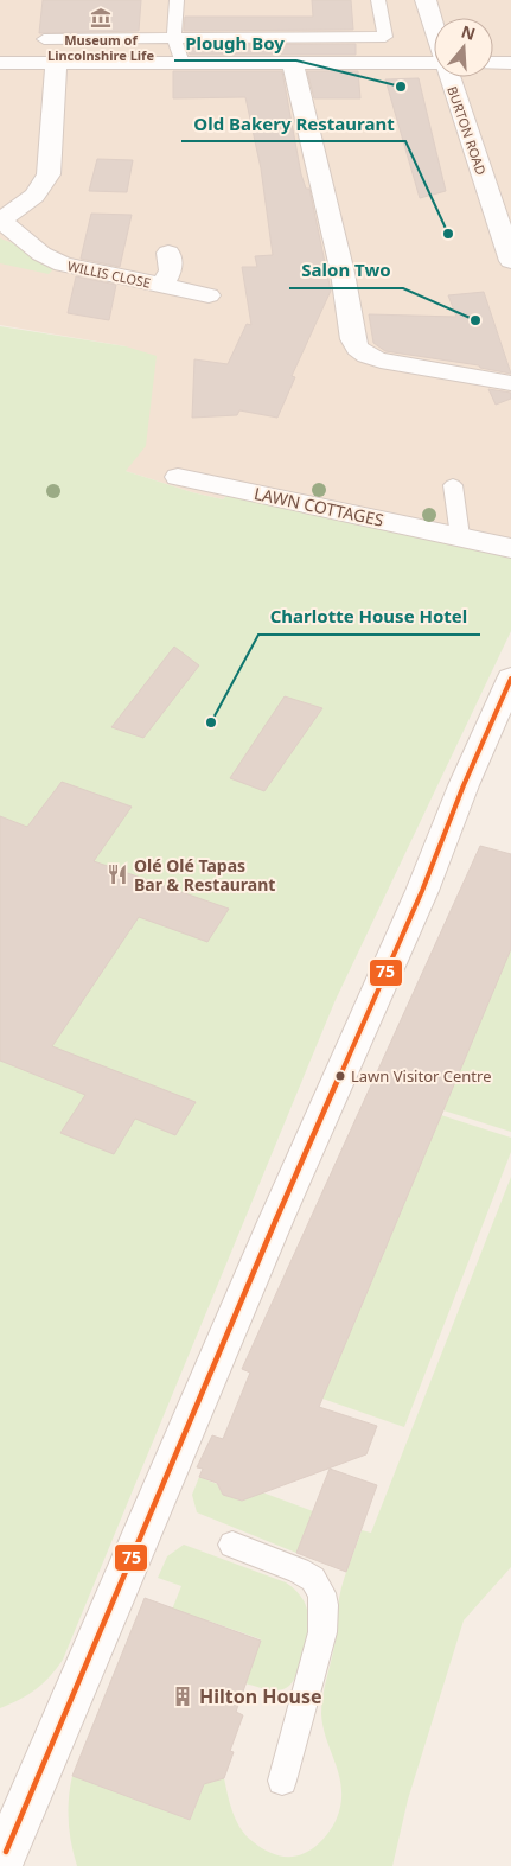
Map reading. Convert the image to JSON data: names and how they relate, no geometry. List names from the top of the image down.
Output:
{
  "streets": {
    "street": ["BURTON ROAD", "WILLIS CLOSE", "LAWN COTTAGES"]
  },
  "places": {
    "museum": ["Museum of Lincolnshire Life"],
    "other": [
      "Plough Boy",
      "Old Bakery Restaurant",
      "Salon Two",
      "Charlotte House Hotel",
      "Lawn Visitor Centre"
    ],
    "restaurant": ["Olé Olé Tapas Bar & Restaurant"],
    "building": ["Hilton House"]
  },
  "lines": ["transit line 75"],
  "north": "top"
}
